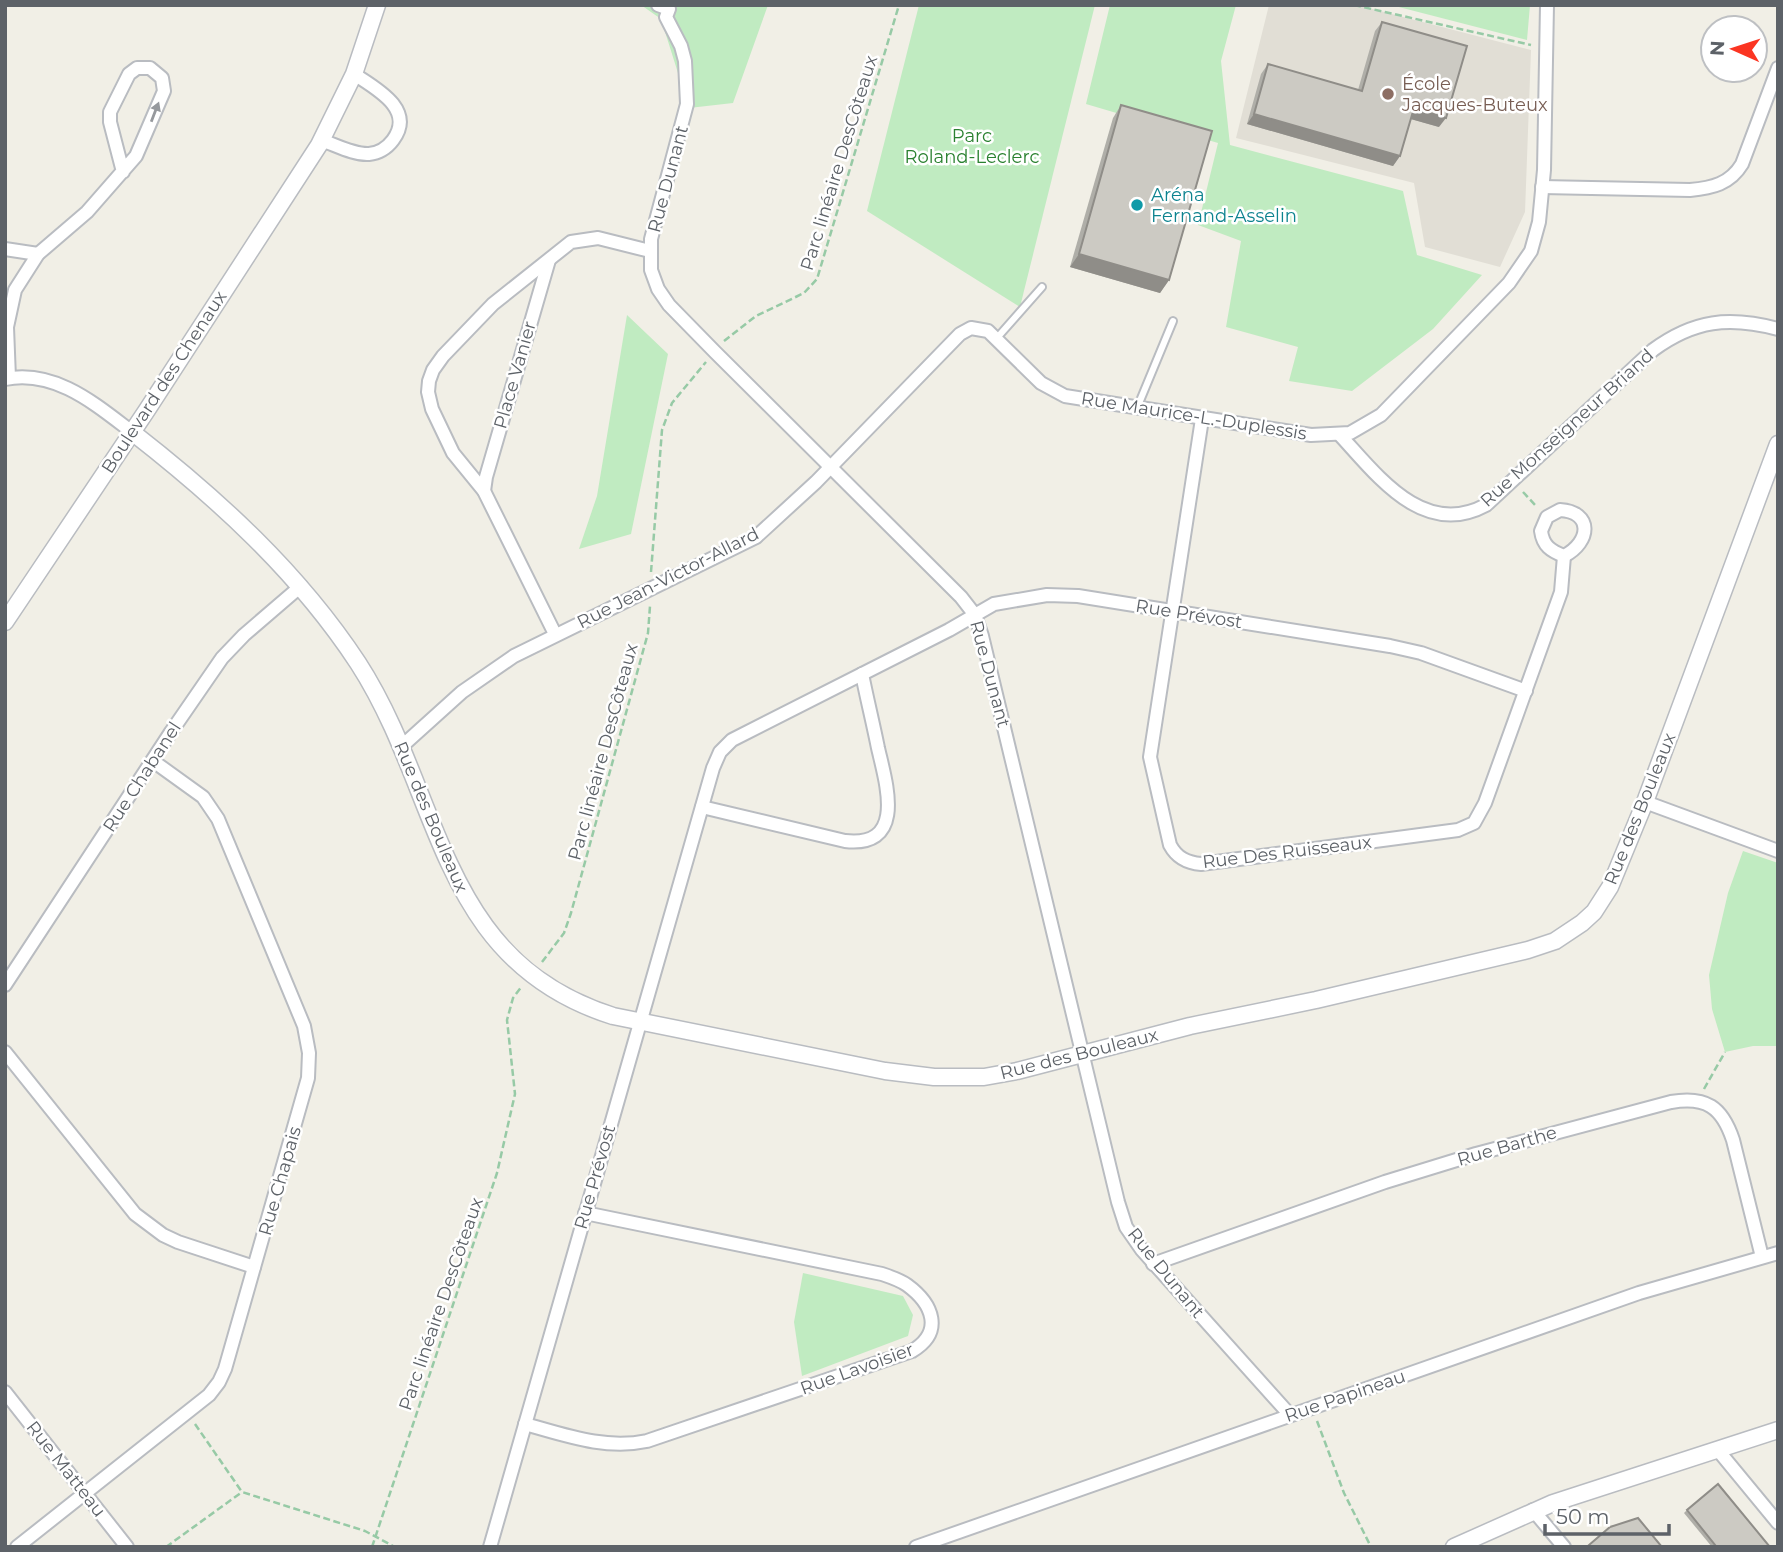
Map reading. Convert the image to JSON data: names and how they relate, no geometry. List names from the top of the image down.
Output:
{
  "streets": {
    "street": [
      "Rue Dunant",
      "Place Vanier",
      "Boulevard des Chenaux",
      "Rue Maurice-L.-Duplessis",
      "Rue Monseigneur Briand",
      "Rue Jean-Victor-Allard",
      "Rue Prévost",
      "Rue Chabanel",
      "Rue des Bouleaux",
      "Rue Des Ruisseaux",
      "Rue Barthe",
      "Rue Chapais",
      "Rue Lavoisier",
      "Rue Papineau",
      "Rue Matteau"
    ],
    "path": ["Parc linéaire DesCôteaux"]
  },
  "crossings": [
    ["Parc linéaire DesCôteaux", "Rue Dunant"],
    ["Parc linéaire DesCôteaux", "Rue Jean-Victor-Allard"],
    ["Parc linéaire DesCôteaux", "Rue des Bouleaux"],
    ["Rue Dunant", "Rue Jean-Victor-Allard"],
    ["Rue Dunant", "Rue Prévost"],
    ["Rue Dunant", "Rue des Bouleaux"],
    ["Rue Dunant", "Rue Barthe"],
    ["Rue Dunant", "Rue Papineau"],
    ["Boulevard des Chenaux", "Rue des Bouleaux"],
    ["Rue Maurice-L.-Duplessis", "Rue Monseigneur Briand"],
    ["Rue Maurice-L.-Duplessis", "Rue Jean-Victor-Allard"],
    ["Rue Maurice-L.-Duplessis", "Rue Des Ruisseaux"],
    ["Rue Jean-Victor-Allard", "Rue des Bouleaux"],
    ["Rue Prévost", "Rue des Bouleaux"],
    ["Rue Prévost", "Rue Des Ruisseaux"],
    ["Rue Prévost", "Rue Lavoisier"],
    ["Rue Chabanel", "Rue des Bouleaux"],
    ["Rue Chabanel", "Rue Chapais"],
    ["Rue Chapais", "Rue Matteau"]
  ],
  "parks": ["Parc Roland-Leclerc"],
  "places": ["École Jacques-Buteux", "Aréna Fernand-Asselin"],
  "scale_bar": "50 m",
  "north": "left"
}
